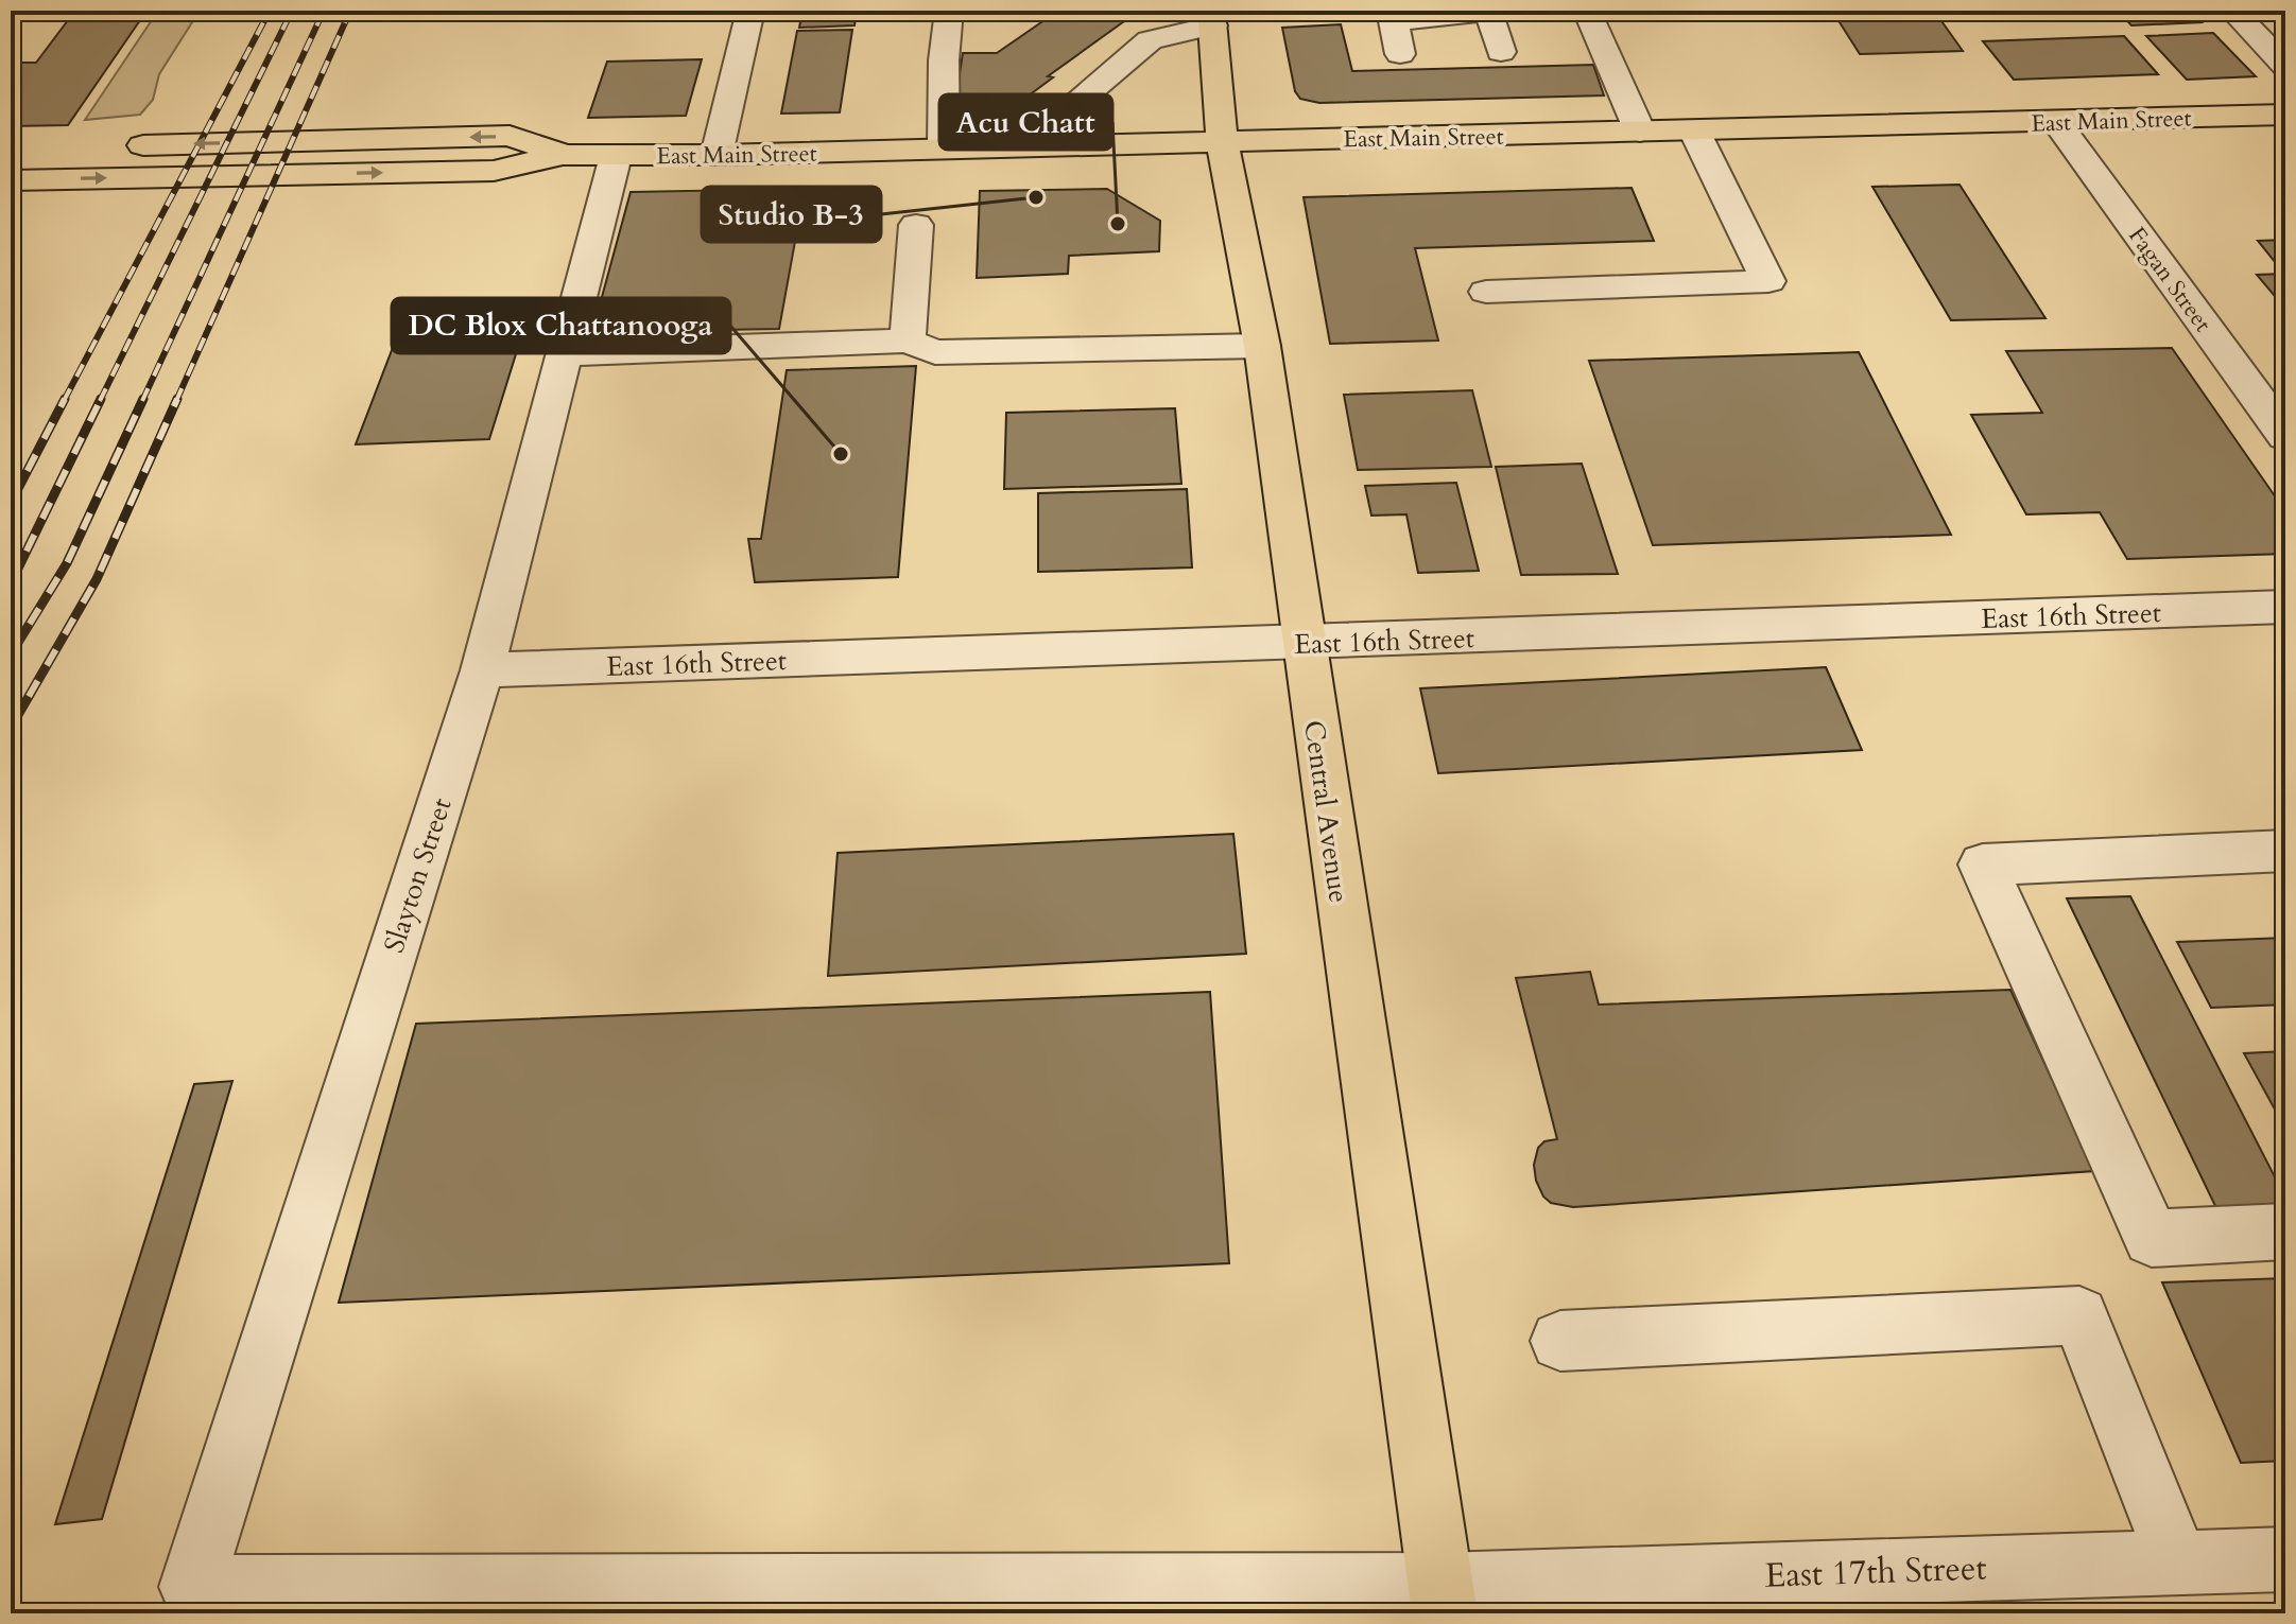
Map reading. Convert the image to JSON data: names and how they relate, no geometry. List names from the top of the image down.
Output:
{
  "streets": {
    "main road": ["East Main Street", "Central Avenue"],
    "street": [
      "Fagan Street",
      "East 16th Street",
      "Slayton Street",
      "East 17th Street"
    ]
  },
  "crossings": [
    ["East Main Street", "Fagan Street"],
    ["East Main Street", "Central Avenue"],
    ["East Main Street", "Slayton Street"],
    ["East 16th Street", "Central Avenue"],
    ["East 16th Street", "Slayton Street"],
    ["Central Avenue", "East 17th Street"],
    ["Slayton Street", "East 17th Street"]
  ],
  "places": ["Studio B-3", "Acu Chatt", "DC Blox Chattanooga"]
}
